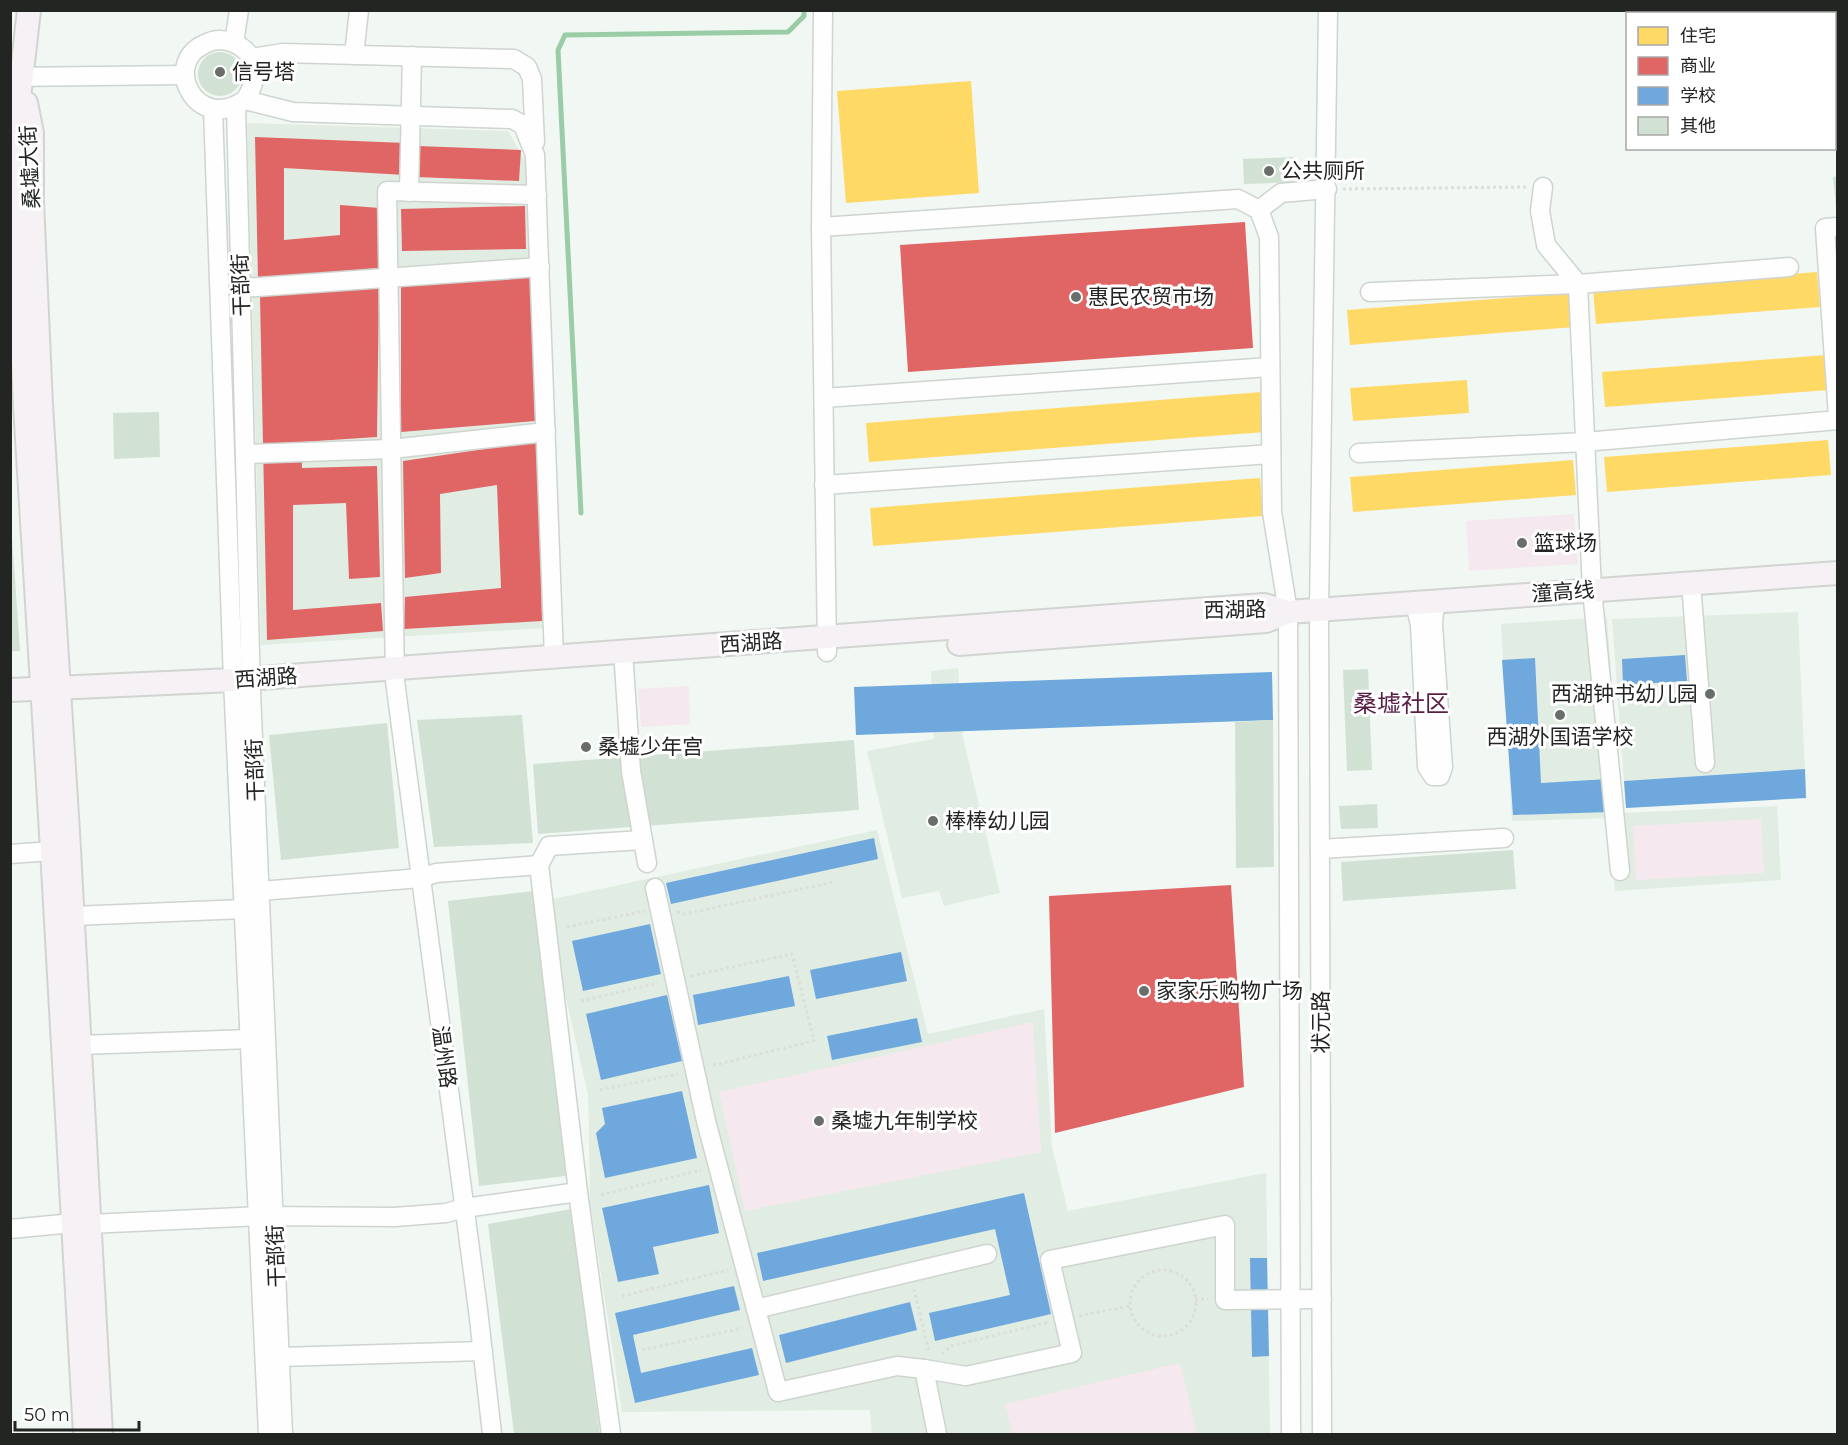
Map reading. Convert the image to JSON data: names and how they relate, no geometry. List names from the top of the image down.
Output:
{
  "streets": {
    "main road": ["桑墟大街", "潼高线", "西湖路"],
    "street": ["干部街", "状元路", "温州路"]
  },
  "crossings": [
    ["桑墟大街", "西湖路"],
    ["干部街", "西湖路"],
    ["潼高线", "西湖路"],
    ["潼高线", "状元路"],
    ["西湖路", "状元路"],
    ["西湖路", "温州路"]
  ],
  "districts": ["桑墟社区"],
  "places": [
    "信号塔",
    "公共厕所",
    "惠民农贸市场",
    "篮球场",
    "西湖钟书幼儿园",
    "西湖外国语学校",
    "桑墟少年宫",
    "棒棒幼儿园",
    "家家乐购物广场",
    "桑墟九年制学校"
  ],
  "legend": [
    "住宅",
    "商业",
    "学校",
    "其他"
  ],
  "scale_bar": "50 m"
}
